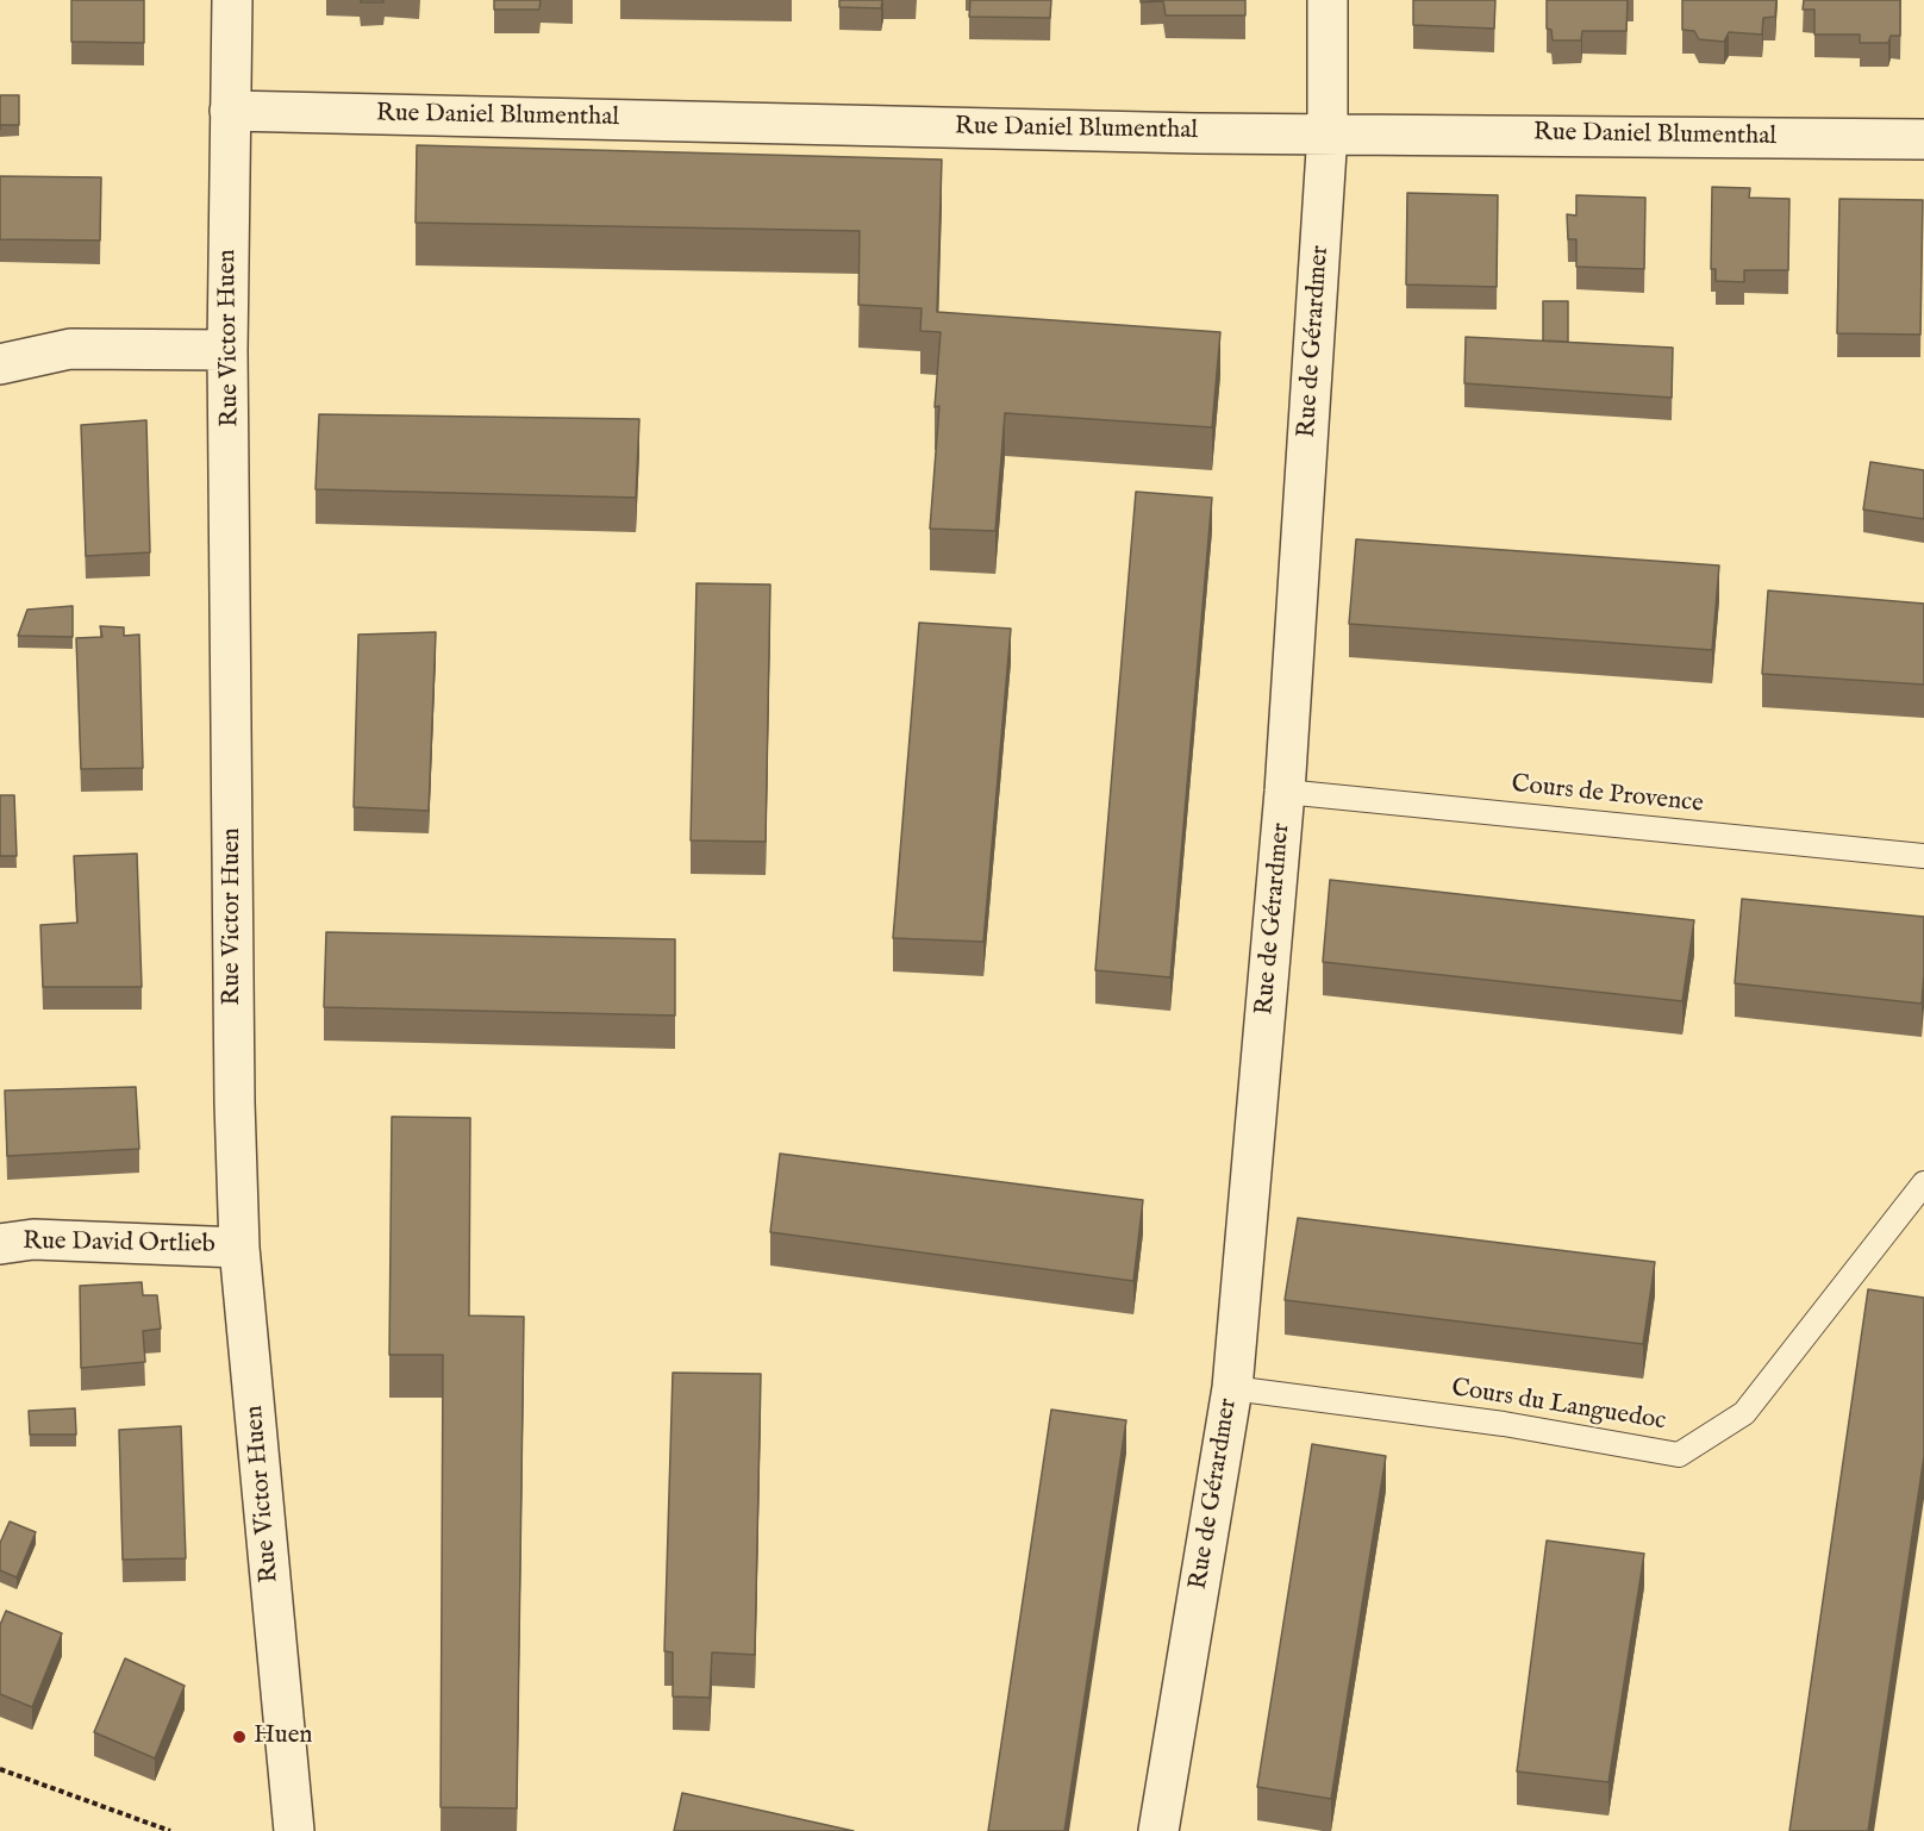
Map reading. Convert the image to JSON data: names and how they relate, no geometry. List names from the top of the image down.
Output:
{
  "streets": {
    "street": [
      "Rue Daniel Blumenthal",
      "Rue Victor Huen",
      "Rue de Gérardmer",
      "Rue David Ortlieb"
    ],
    "lane": ["Cours de Provence", "Cours du Languedoc"]
  },
  "crossings": [
    ["Rue Daniel Blumenthal", "Rue Victor Huen"],
    ["Rue Daniel Blumenthal", "Rue de Gérardmer"],
    ["Rue Victor Huen", "Rue David Ortlieb"],
    ["Rue de Gérardmer", "Cours de Provence"],
    ["Rue de Gérardmer", "Cours du Languedoc"]
  ],
  "places": ["Huen"]
}
